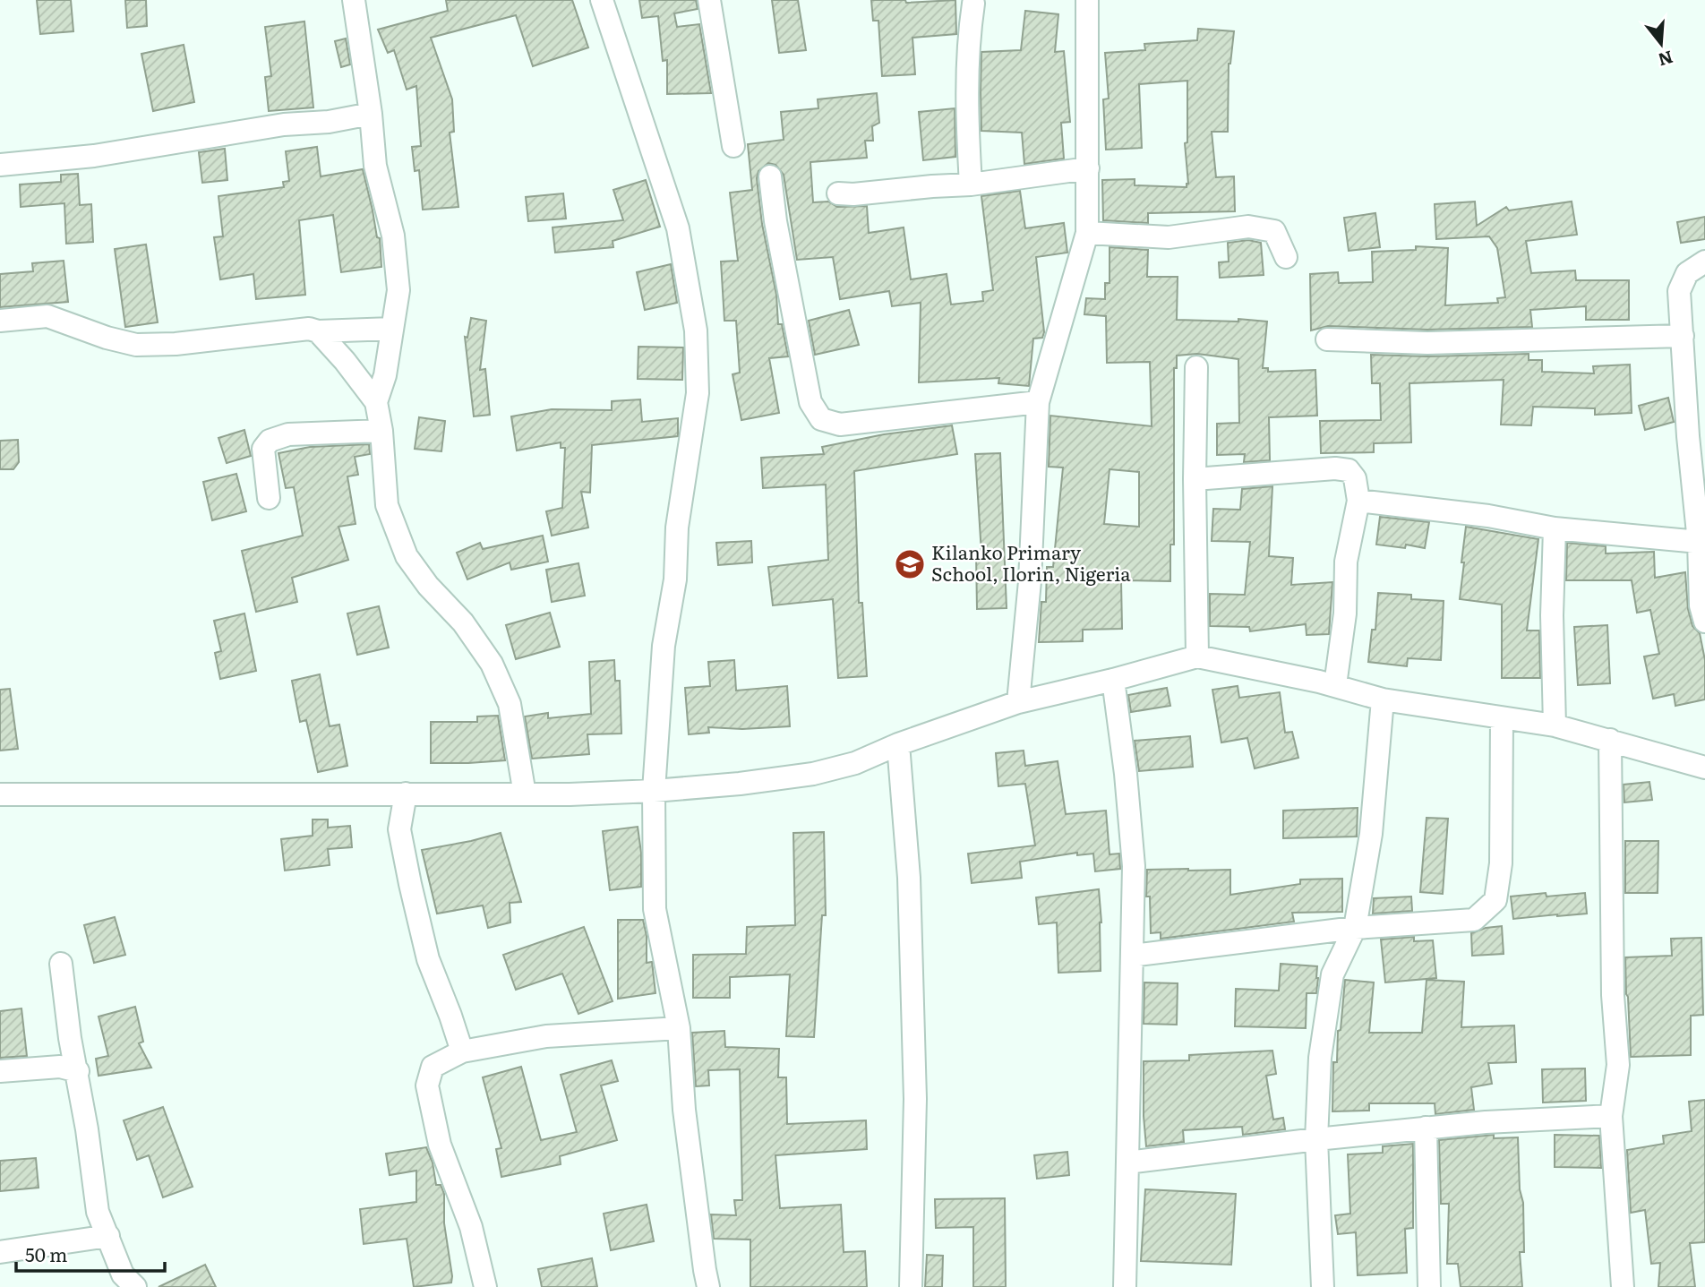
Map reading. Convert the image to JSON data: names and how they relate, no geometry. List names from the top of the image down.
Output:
{
  "places": {
    "school or university": ["Kilanko Primary School, Ilorin, Nigeria"]
  },
  "scale_bar": "50 m",
  "north": "bottom"
}
